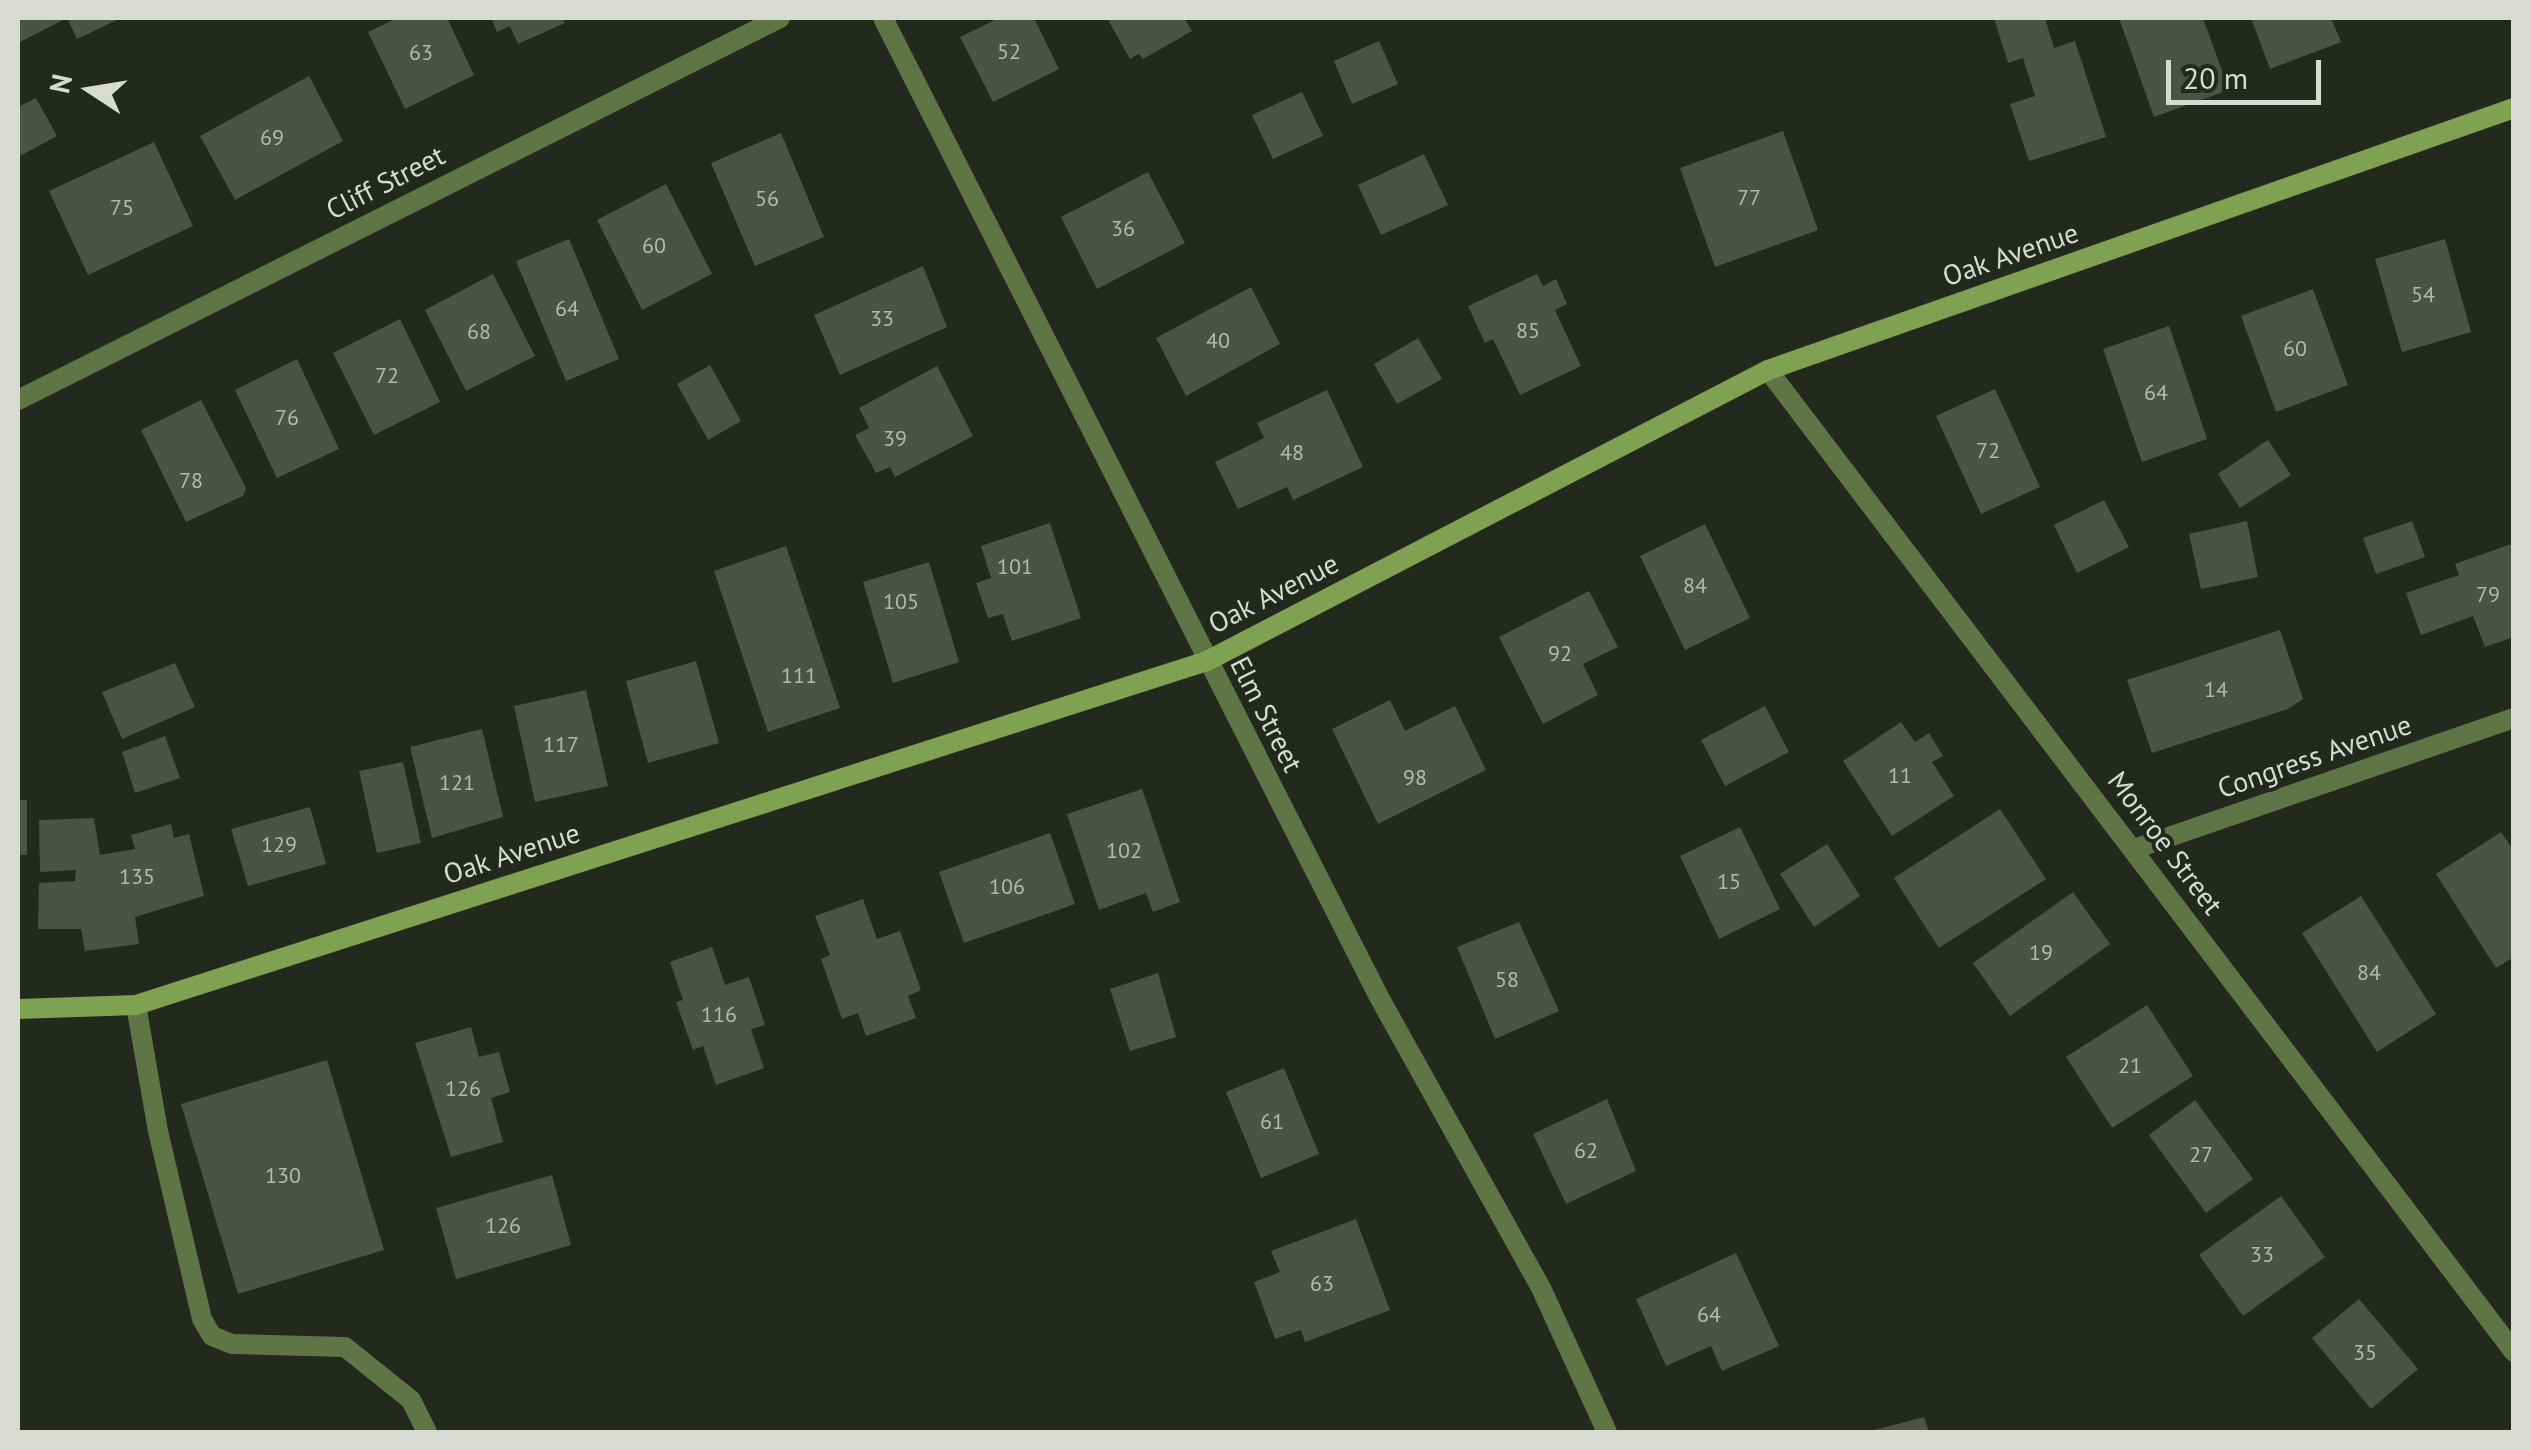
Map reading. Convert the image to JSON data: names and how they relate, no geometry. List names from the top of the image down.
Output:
{
  "streets": {
    "street": [
      "Cliff Street",
      "Oak Avenue",
      "Elm Street",
      "Congress Avenue",
      "Monroe Street"
    ]
  },
  "crossings": [
    ["Oak Avenue", "Elm Street"],
    ["Oak Avenue", "Monroe Street"],
    ["Congress Avenue", "Monroe Street"]
  ],
  "house_numbers": [
    "52",
    "63",
    "69",
    "77",
    "56",
    "75",
    "36",
    "60",
    "54",
    "64",
    "33",
    "85",
    "68",
    "40",
    "60",
    "72",
    "64",
    "76",
    "39",
    "72",
    "48",
    "78",
    "101",
    "84",
    "79",
    "105",
    "92",
    "111",
    "14",
    "117",
    "11",
    "98",
    "121",
    "129",
    "102",
    "135",
    "15",
    "106",
    "19",
    "84",
    "58",
    "116",
    "21",
    "126",
    "61",
    "62",
    "27",
    "130",
    "126",
    "33",
    "63",
    "64",
    "35"
  ],
  "scale_bar": "20 m",
  "north": "left"
}
